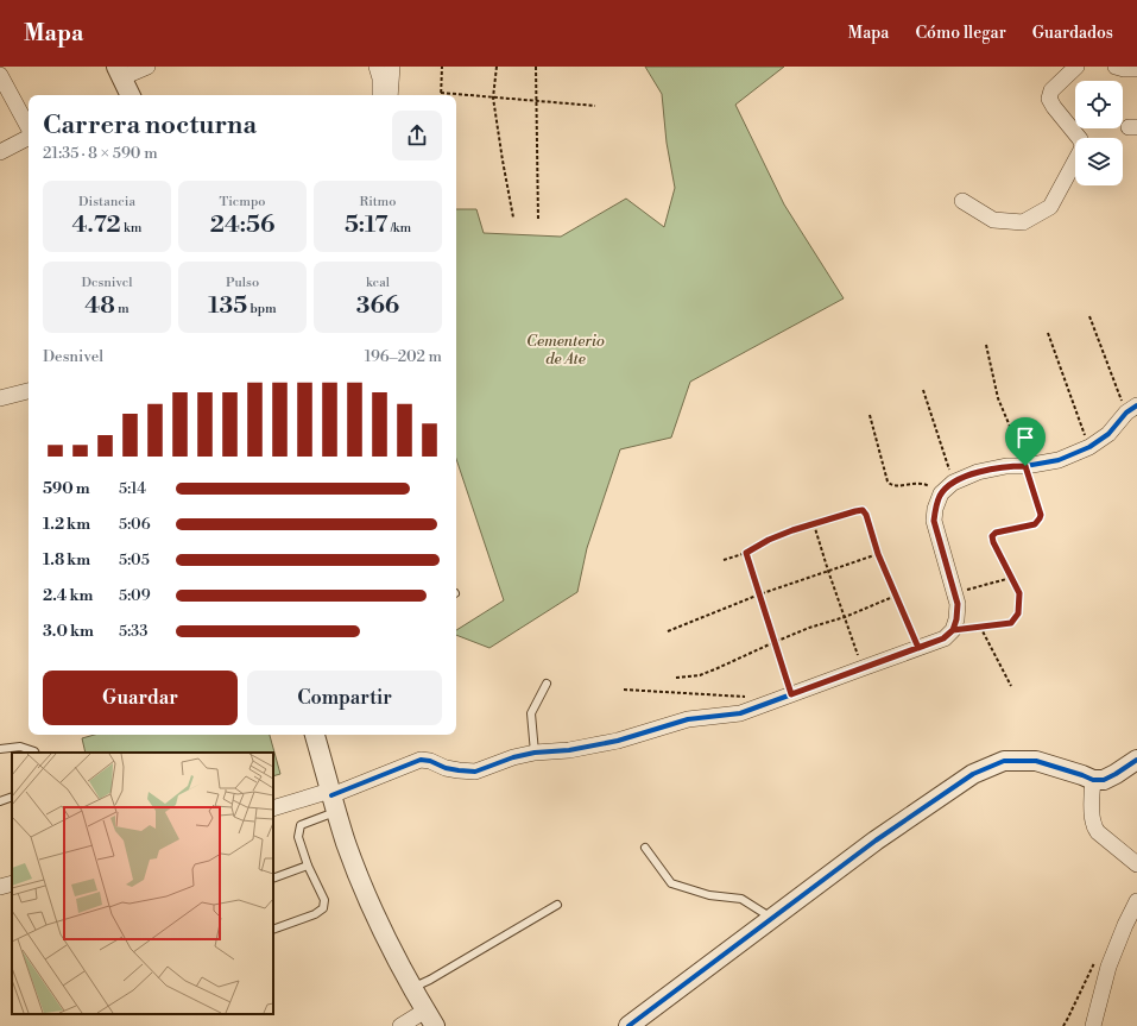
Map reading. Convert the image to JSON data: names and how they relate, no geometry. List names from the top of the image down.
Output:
{
  "parks": ["Cementerio de Ate"],
  "page": {
    "header": "Mapa",
    "nav": ["Mapa", "Cómo llegar", "Guardados"],
    "heading": ["Carrera nocturna", "21:35 · 8 × 590 m"],
    "stats": [
      ["Distancia", "4.72 km"],
      ["Tiempo", "24:56"],
      ["Ritmo", "5:17 /km"],
      ["Desnivel", "48 m"],
      ["Pulso", "135 bpm"],
      ["kcal", "366"]
    ],
    "chart": ["Desnivel", "196–202 m"],
    "list": [
      {
        "name": "590 m",
        "note": "5:14"
      },
      {
        "name": "1.2 km",
        "note": "5:06"
      },
      {
        "name": "1.8 km",
        "note": "5:05"
      },
      {
        "name": "2.4 km",
        "note": "5:09"
      },
      {
        "name": "3.0 km",
        "note": "5:33"
      }
    ],
    "buttons": ["Guardar", "Compartir"]
  }
}
